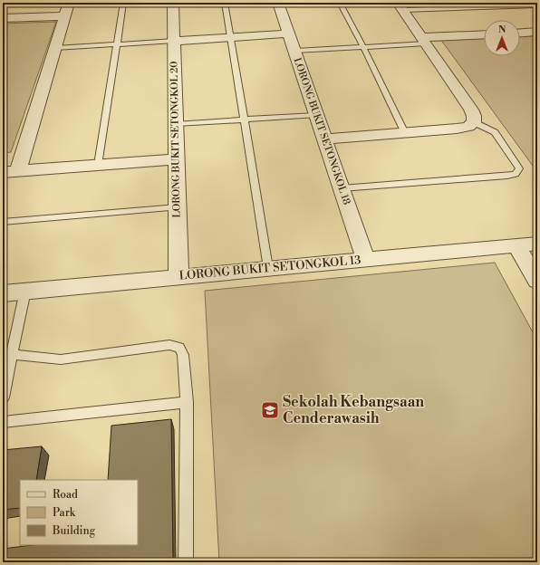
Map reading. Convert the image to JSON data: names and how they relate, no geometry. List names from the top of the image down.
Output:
{
  "streets": {
    "street": ["LORONG BUKIT SETONGKOL 18", "LORONG BUKIT SETONGKOL 20", "LORONG BUKIT SETONGKOL 13"]
  },
  "crossings": [
    ["LORONG BUKIT SETONGKOL 18", "LORONG BUKIT SETONGKOL 13"],
    ["LORONG BUKIT SETONGKOL 20", "LORONG BUKIT SETONGKOL 13"]
  ],
  "places": {
    "school or university": ["Sekolah Kebangsaan Cenderawasih"]
  },
  "legend": ["Road", "Park", "Building"],
  "north": "top"
}
